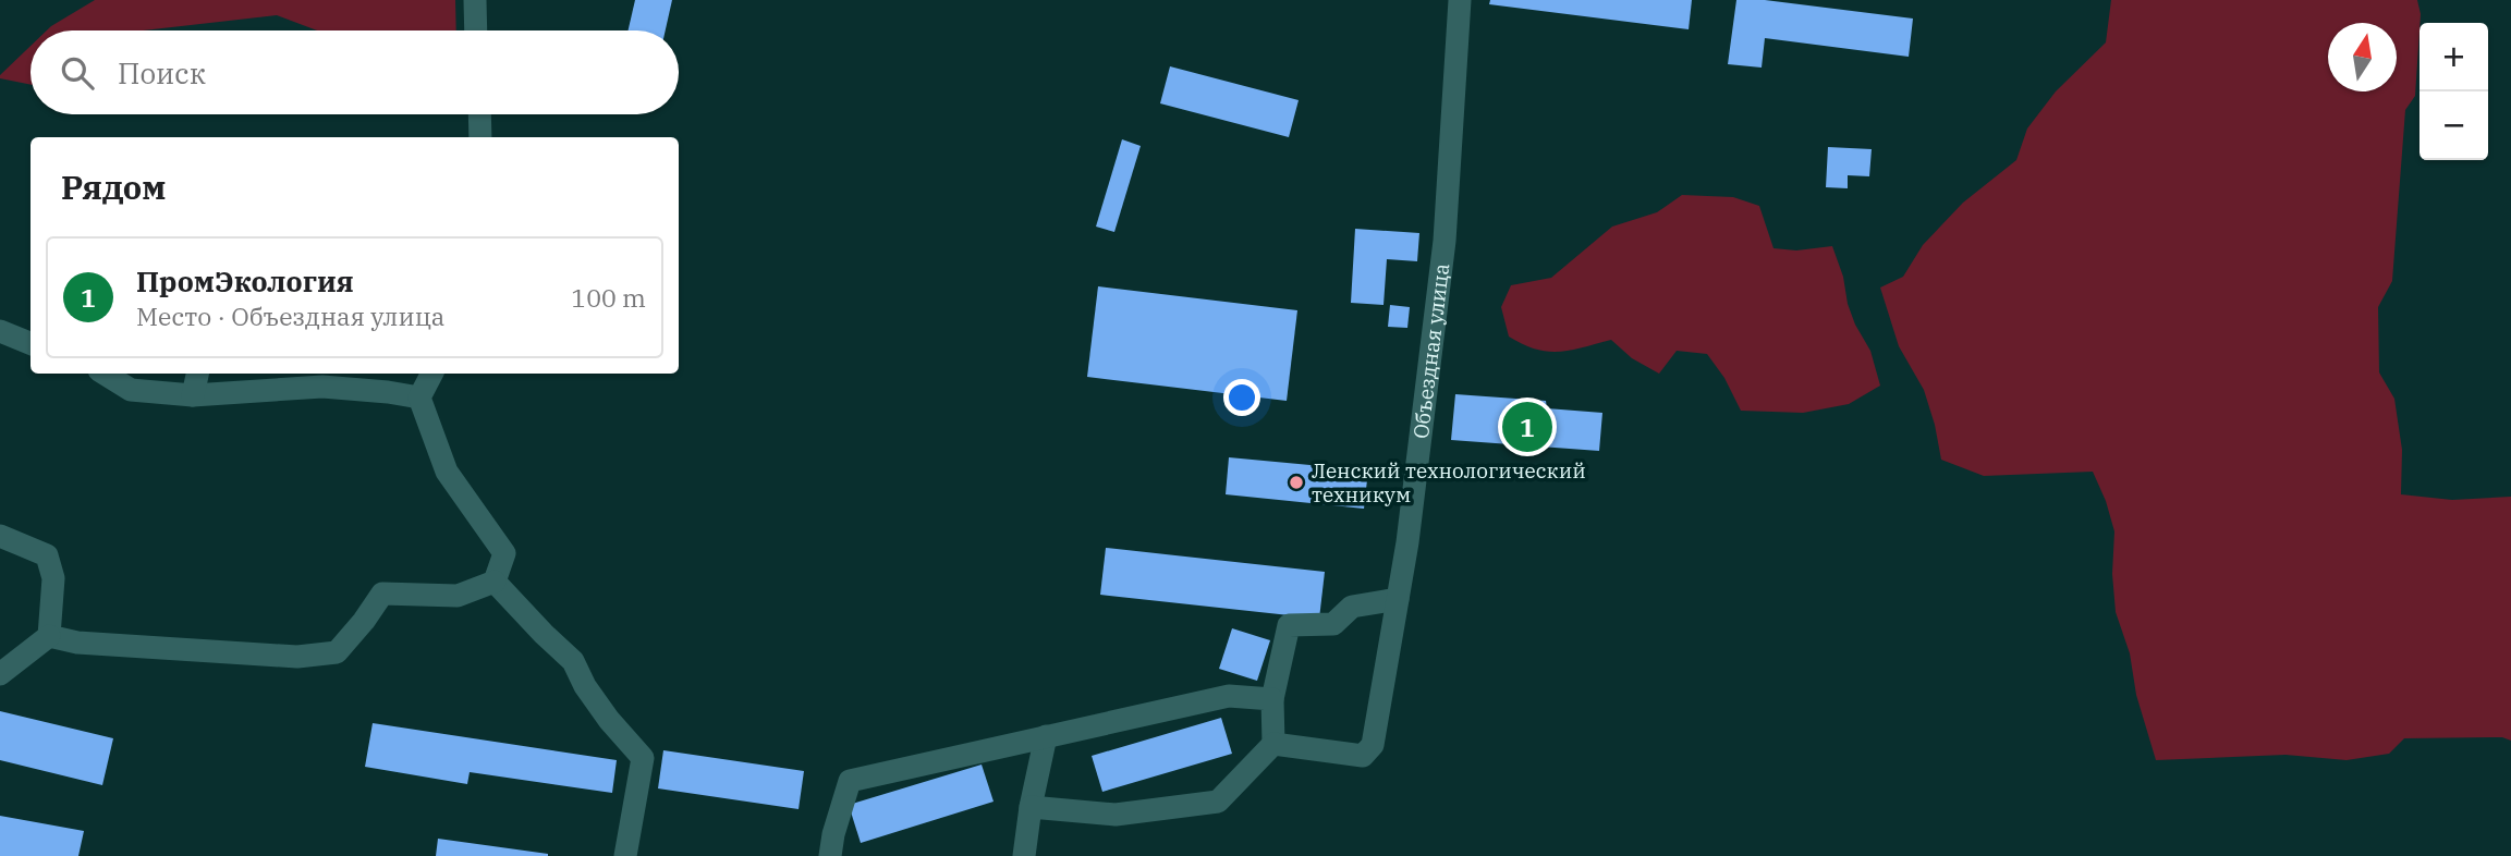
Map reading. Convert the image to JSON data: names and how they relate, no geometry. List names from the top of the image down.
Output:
{
  "streets": {
    "street": ["Объездная улица"]
  },
  "places": ["Ленский технологический техникум"],
  "north": "top",
  "page": {
    "map_buttons": ["+", "−"],
    "search": "Поиск",
    "heading": "Рядом",
    "list": [
      {
        "mark": "1",
        "name": "ПромЭкология",
        "note": "Место · Объездная улица",
        "value": "100 m"
      }
    ],
    "pins": "1"
  }
}
